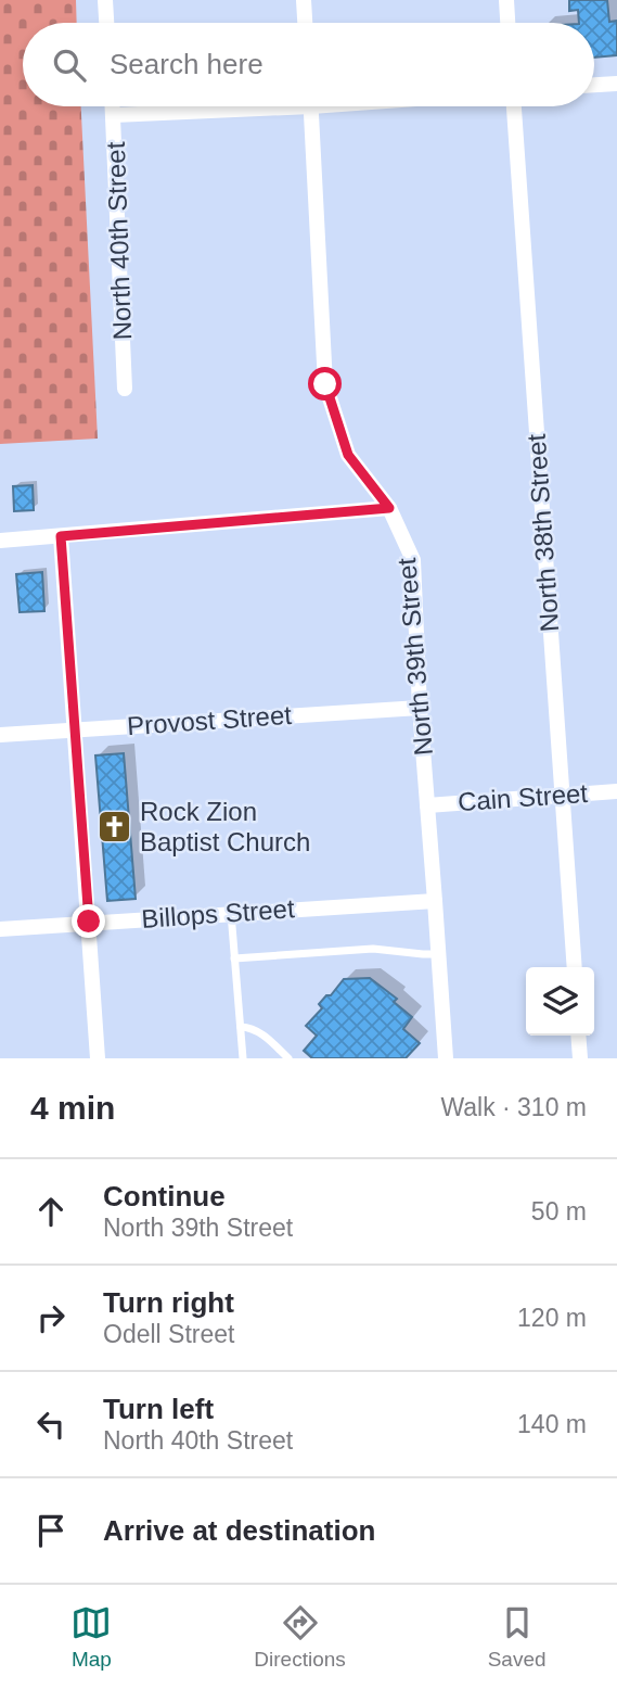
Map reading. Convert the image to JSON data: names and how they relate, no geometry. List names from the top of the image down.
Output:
{
  "streets": {
    "street": [
      "North 40th Street",
      "North 38th Street",
      "North 39th Street",
      "Provost Street",
      "Cain Street",
      "Billops Street"
    ]
  },
  "crossings": [
    ["North 38th Street", "Cain Street"],
    ["North 39th Street", "Provost Street"],
    ["North 39th Street", "Cain Street"],
    ["North 39th Street", "Billops Street"]
  ],
  "places": {
    "church": ["Rock Zion Baptist Church"]
  },
  "page": {
    "search": "Search here",
    "heading": ["4 min", "Walk · 310 m"],
    "list": [
      ["Continue", "North 39th Street", "50 m"],
      ["Turn right", "Odell Street", "120 m"],
      ["Turn left", "North 40th Street", "140 m"],
      "Arrive at destination"
    ],
    "nav": ["Map", "Directions", "Saved"]
  }
}
